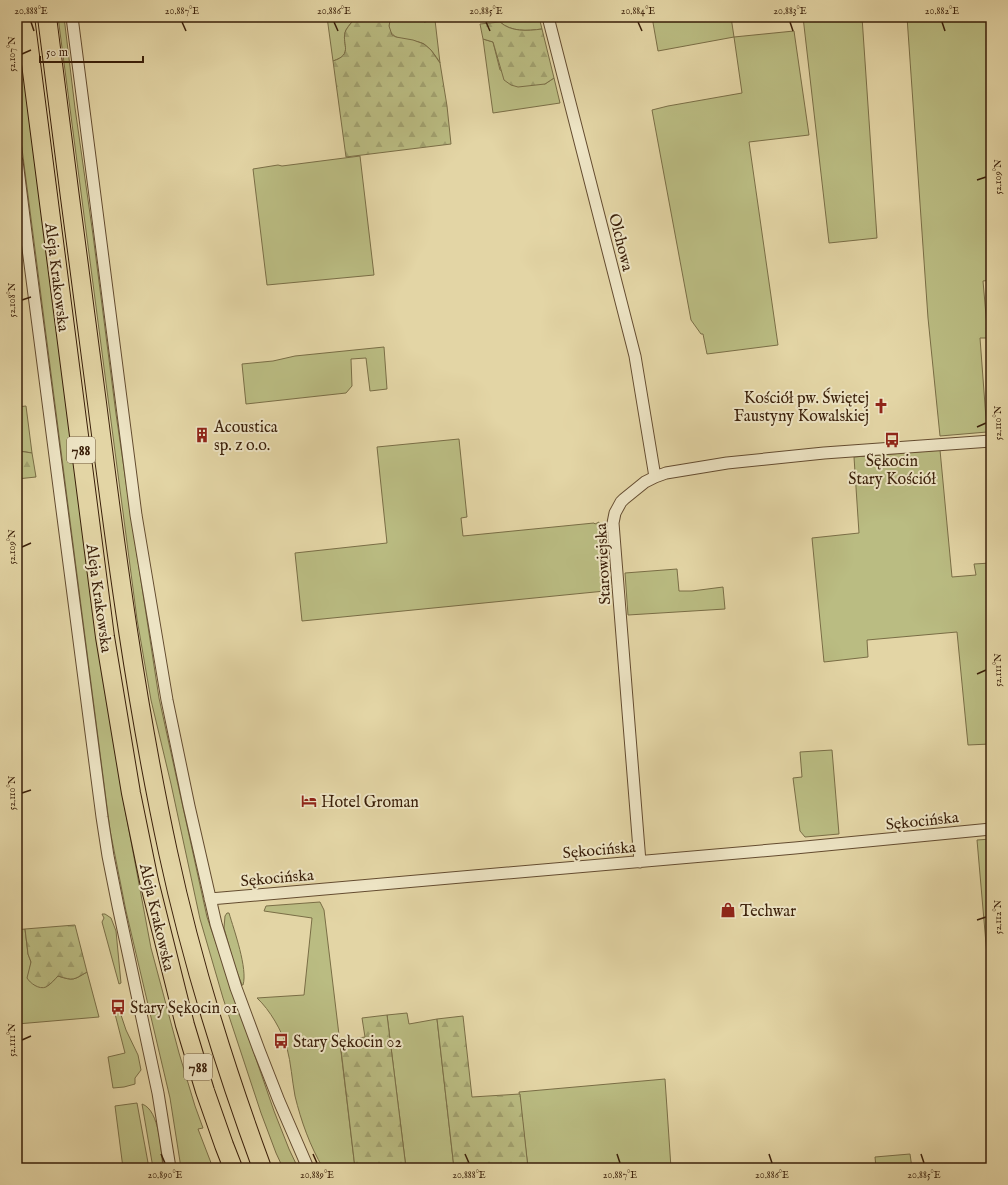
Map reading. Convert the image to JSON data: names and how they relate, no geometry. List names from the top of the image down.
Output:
{
  "streets": {
    "main road": ["Aleja Krakowska", "788"],
    "street": ["Olchowa", "Starowiejska", "Sękocińska"]
  },
  "crossings": [
    ["Olchowa", "Starowiejska"],
    ["Starowiejska", "Sękocińska"]
  ],
  "places": {
    "church": ["Kościół pw. Świętej Faustyny Kowalskiej"],
    "building": ["Acoustica sp. z o.o."],
    "bus stop": ["Sękocin Stary Kościół", "Stary Sękocin 01", "Stary Sękocin 02"],
    "hotel": ["Hotel Groman"],
    "shop": ["Techwar"]
  },
  "scale_bar": "50 m",
  "coordinates": [
    "20.888°E",
    "20.887°E",
    "20.886°E",
    "20.885°E",
    "20.884°E",
    "20.883°E",
    "20.882°E",
    "52.107°N",
    "52.109°N",
    "52.108°N",
    "52.110°N",
    "52.111°N",
    "52.112°N",
    "20.890°E",
    "20.889°E"
  ]
}
